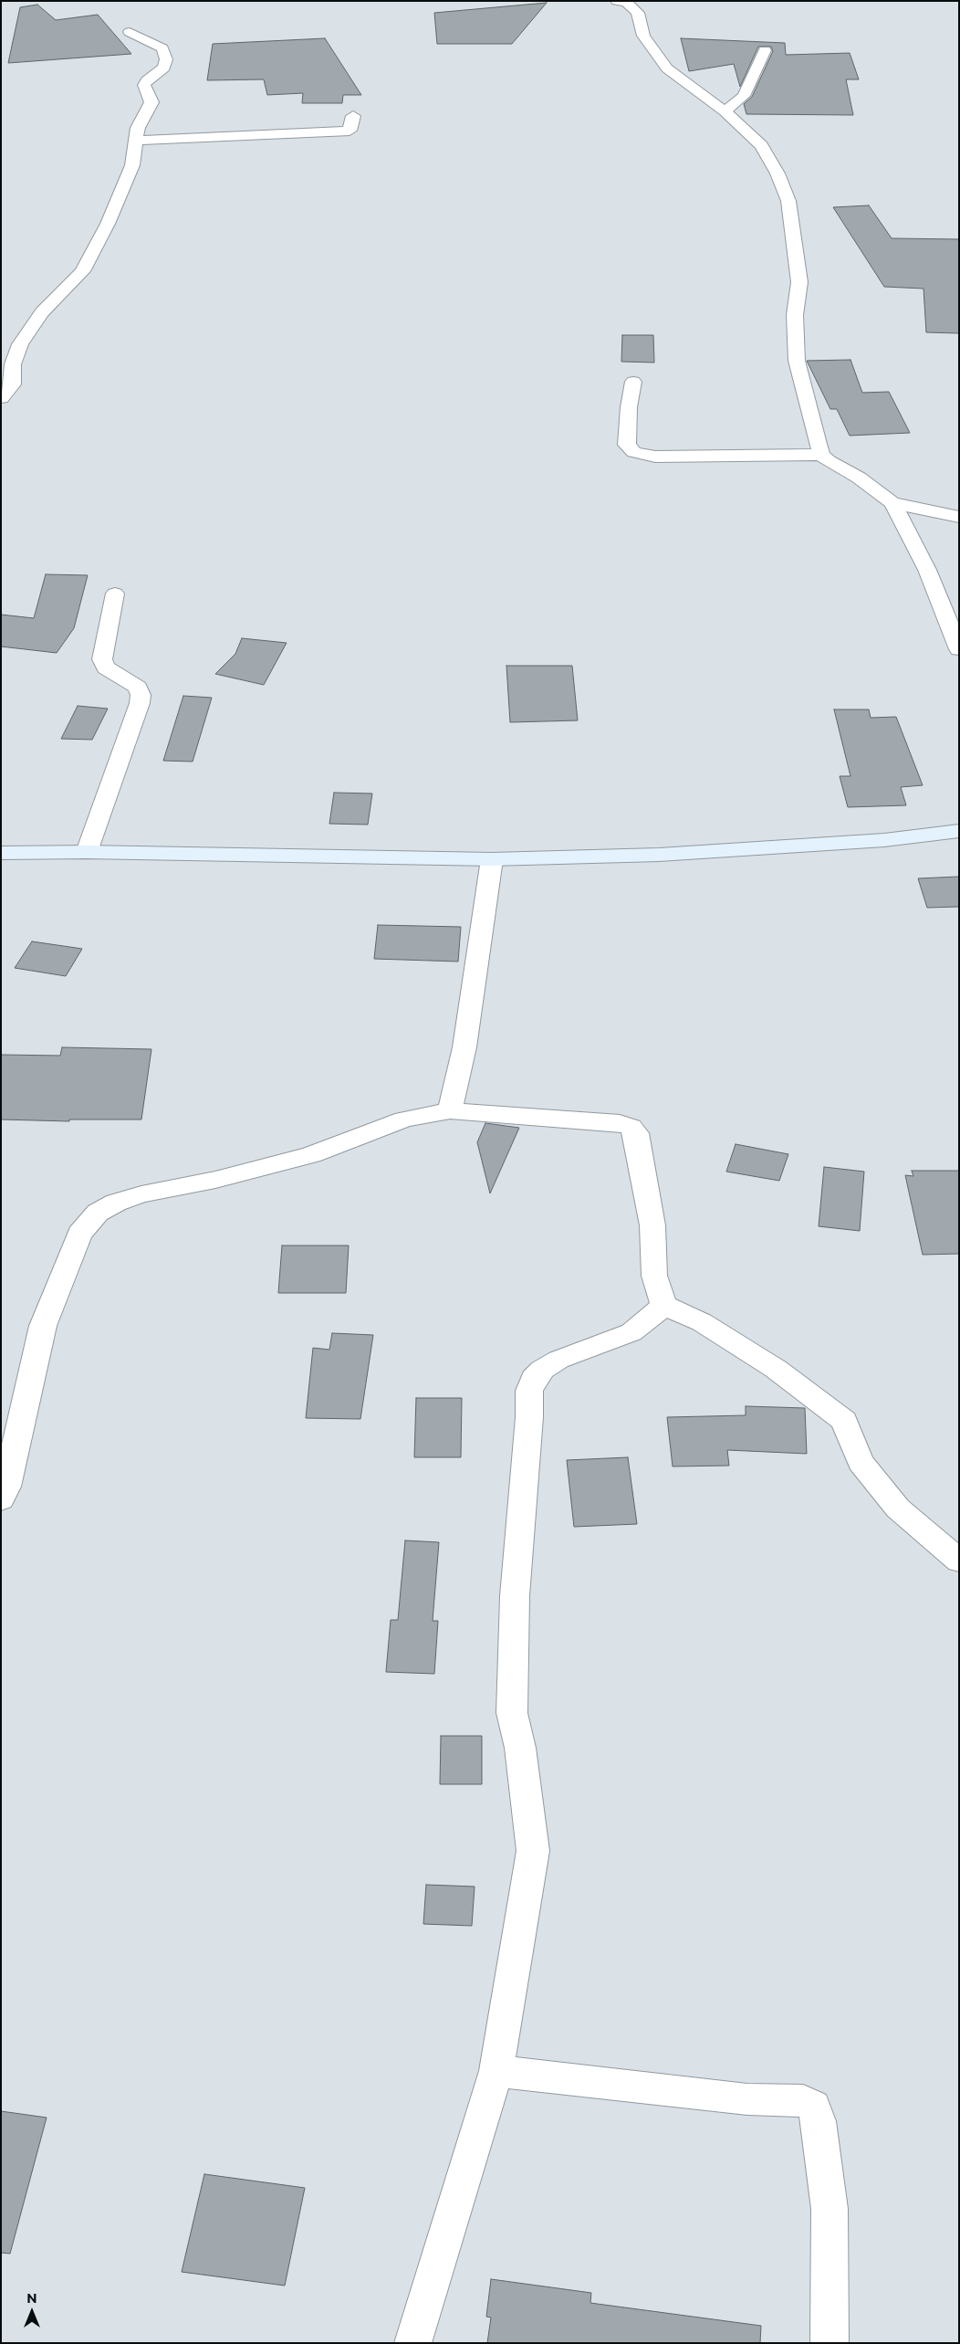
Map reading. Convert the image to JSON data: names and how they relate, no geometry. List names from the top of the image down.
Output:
{
  "north": "top"
}
